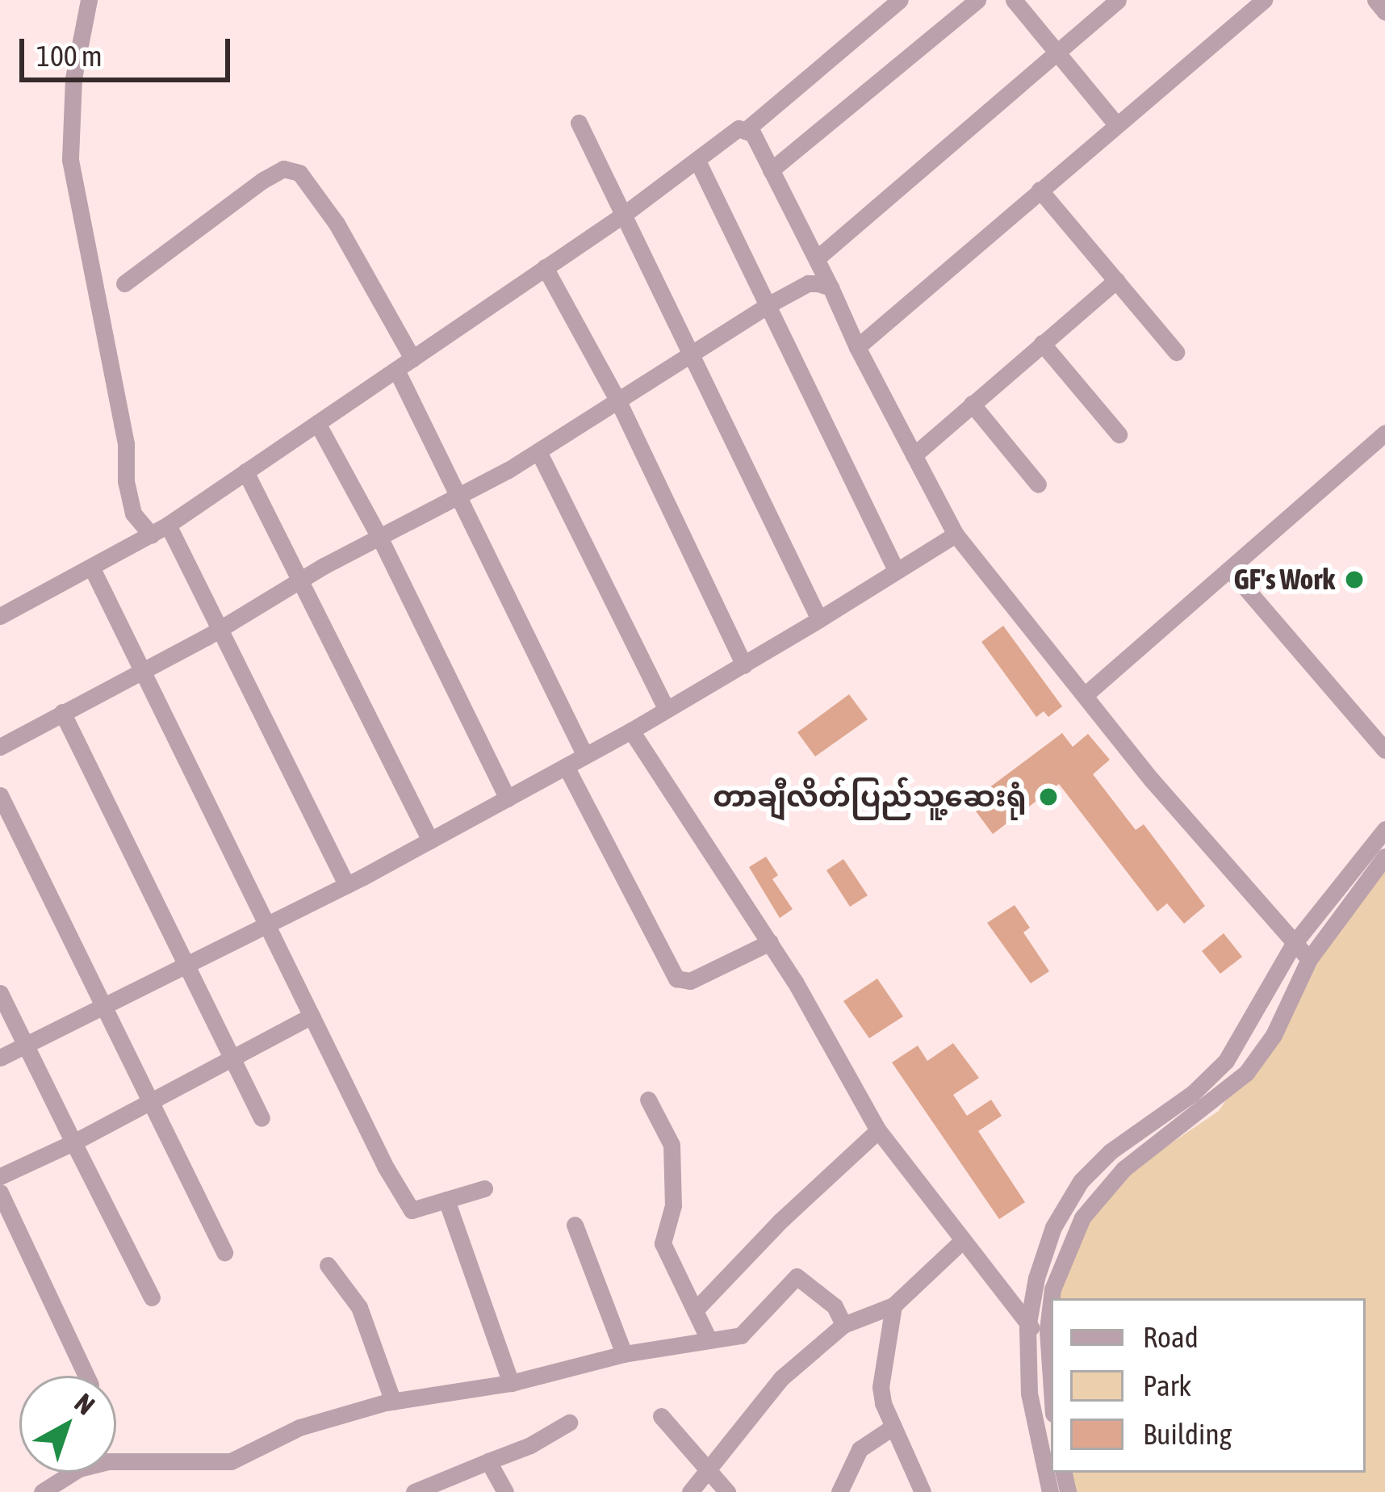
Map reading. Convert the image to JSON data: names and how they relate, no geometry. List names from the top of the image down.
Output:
{
  "places": ["GF's Work", "တာချီလိတ်ပြည်သူ့ဆေးရုံ"],
  "legend": ["Road", "Park", "Building"],
  "scale_bar": "100 m",
  "north": "top right"
}
